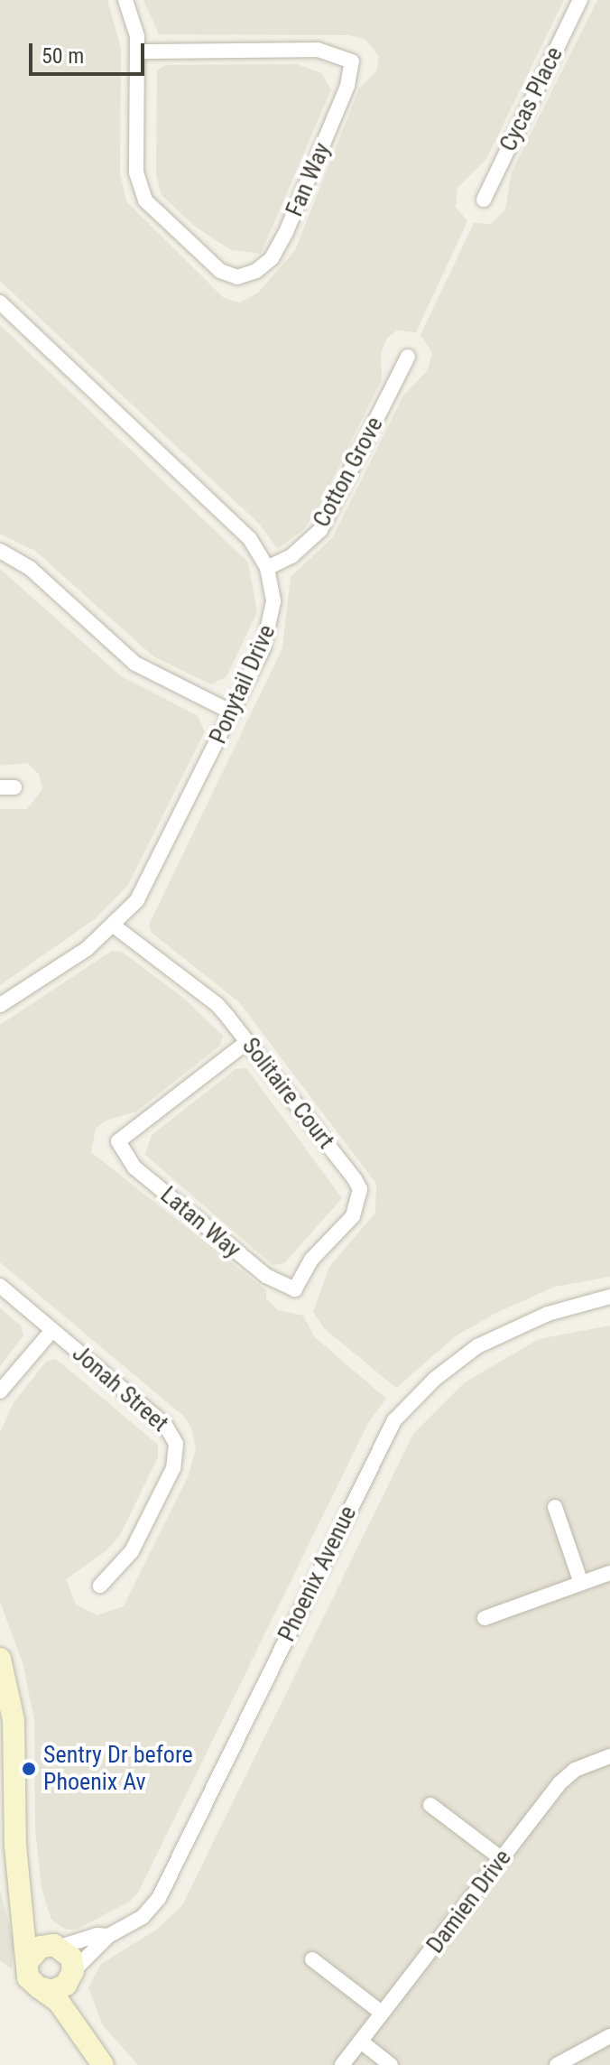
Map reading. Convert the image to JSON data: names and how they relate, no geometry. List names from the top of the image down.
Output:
{
  "streets": {
    "street": [
      "Cycas Place",
      "Fan Way",
      "Cotton Grove",
      "Ponytail Drive",
      "Solitaire Court",
      "Latan Way",
      "Jonah Street",
      "Phoenix Avenue",
      "Damien Drive"
    ]
  },
  "crossings": [
    ["Cotton Grove", "Ponytail Drive"],
    ["Ponytail Drive", "Solitaire Court"],
    ["Solitaire Court", "Latan Way"]
  ],
  "places": ["Sentry Dr before Phoenix Av"],
  "scale_bar": "50 m"
}
